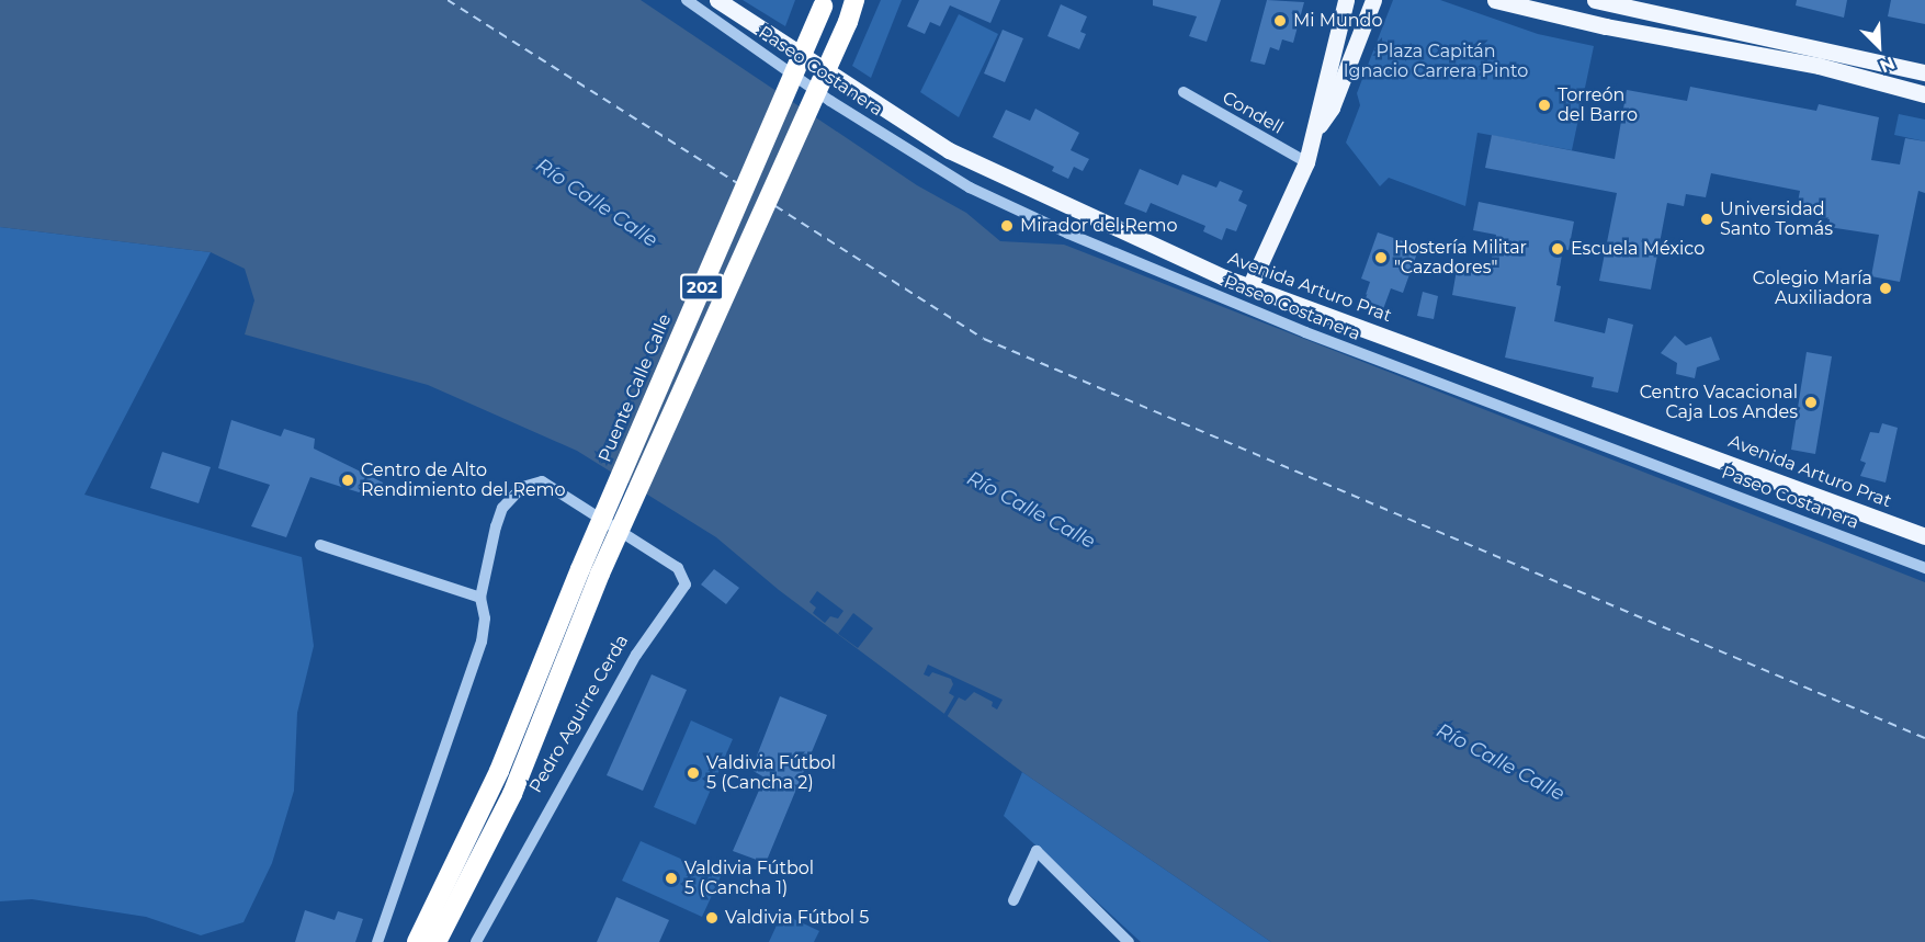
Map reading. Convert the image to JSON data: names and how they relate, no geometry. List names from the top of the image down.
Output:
{
  "streets": {
    "highway": ["202", "Puente Calle Calle", "Pedro Aguirre Cerda"],
    "main road": ["Avenida Arturo Prat"],
    "street": ["Paseo Costanera", "Condell"]
  },
  "water": ["Río Calle Calle"],
  "parks": ["Plaza Capitán Ignacio Carrera Pinto"],
  "places": [
    "Mi Mundo",
    "Torreón del Barro",
    "Universidad Santo Tomás",
    "Mirador del Remo",
    "Escuela México",
    "Hostería Militar \"Cazadores\"",
    "Colegio María Auxiliadora",
    "Centro Vacacional Caja Los Andes",
    "Centro de Alto Rendimiento del Remo",
    "Valdivia Fútbol 5 (Cancha 2)",
    "Valdivia Fútbol 5 (Cancha 1)",
    "Valdivia Fútbol 5"
  ],
  "north": "bottom right"
}
